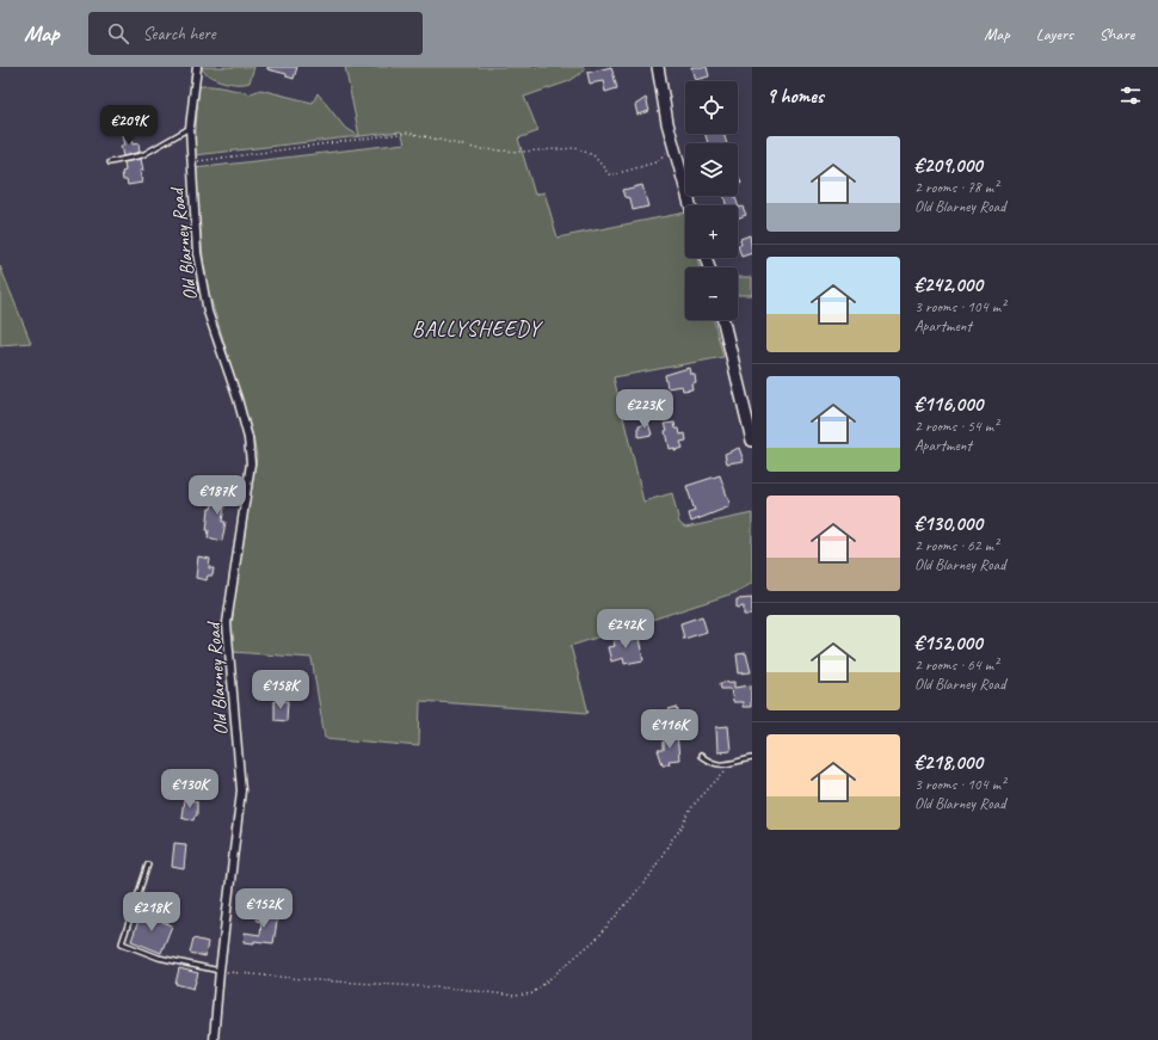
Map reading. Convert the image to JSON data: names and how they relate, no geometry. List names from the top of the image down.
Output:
{
  "streets": {
    "street": ["Old Blarney Road"]
  },
  "districts": ["BALLYSHEEDY"],
  "page": {
    "header": "Map",
    "search": "Search here",
    "nav": ["Map", "Layers", "Share"],
    "heading": "9 homes",
    "map_buttons": ["+", "−"],
    "price": [
      "€209K",
      "€223K",
      "€187K",
      "€242K",
      "€158K",
      "€116K",
      "€130K",
      "€152K",
      "€218K"
    ],
    "list": [
      {
        "name": "€209,000",
        "note": "2 rooms · 78 m² · Old Blarney Road"
      },
      {
        "name": "€242,000",
        "note": "3 rooms · 104 m² · Apartment"
      },
      {
        "name": "€116,000",
        "note": "2 rooms · 54 m² · Apartment"
      },
      {
        "name": "€130,000",
        "note": "2 rooms · 62 m² · Old Blarney Road"
      },
      {
        "name": "€152,000",
        "note": "2 rooms · 64 m² · Old Blarney Road"
      },
      {
        "name": "€218,000",
        "note": "3 rooms · 104 m² · Old Blarney Road"
      }
    ]
  }
}
